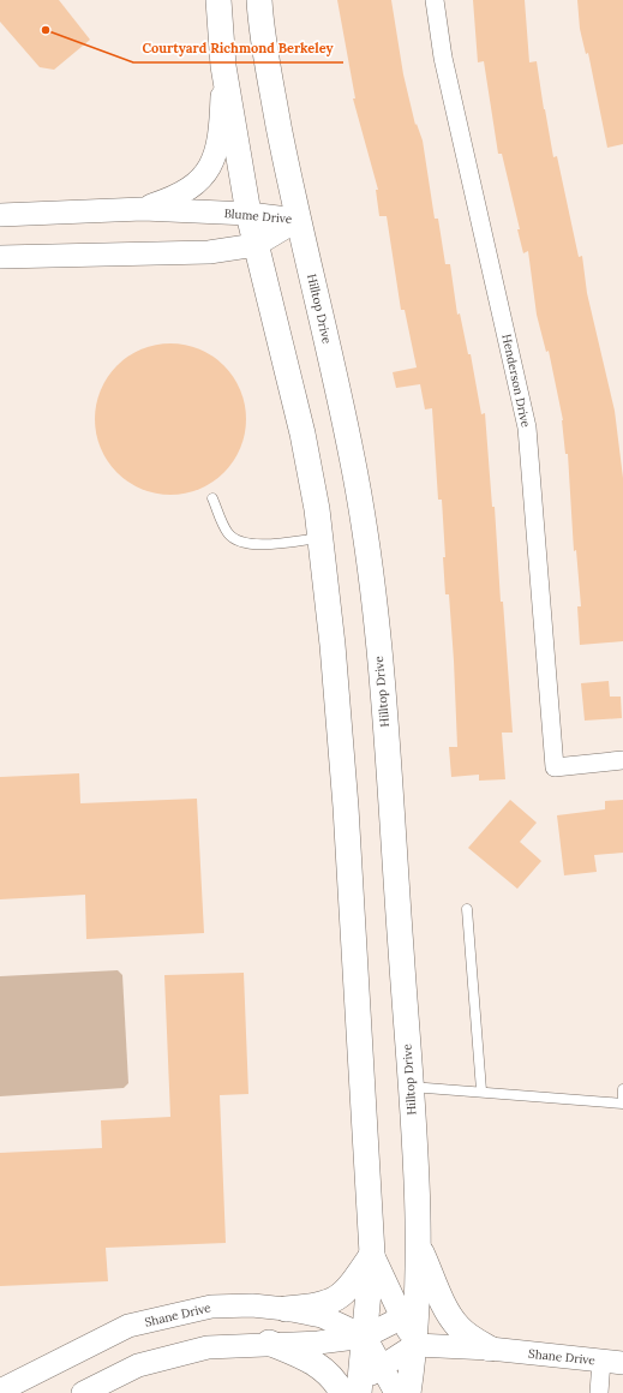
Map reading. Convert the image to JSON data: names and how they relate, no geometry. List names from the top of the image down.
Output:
{
  "streets": {
    "main road": ["Hilltop Drive"],
    "street": ["Blume Drive", "Henderson Drive", "Shane Drive"]
  },
  "crossings": [
    ["Blume Drive", "Hilltop Drive"],
    ["Hilltop Drive", "Shane Drive"]
  ],
  "places": ["Courtyard Richmond Berkeley"]
}
